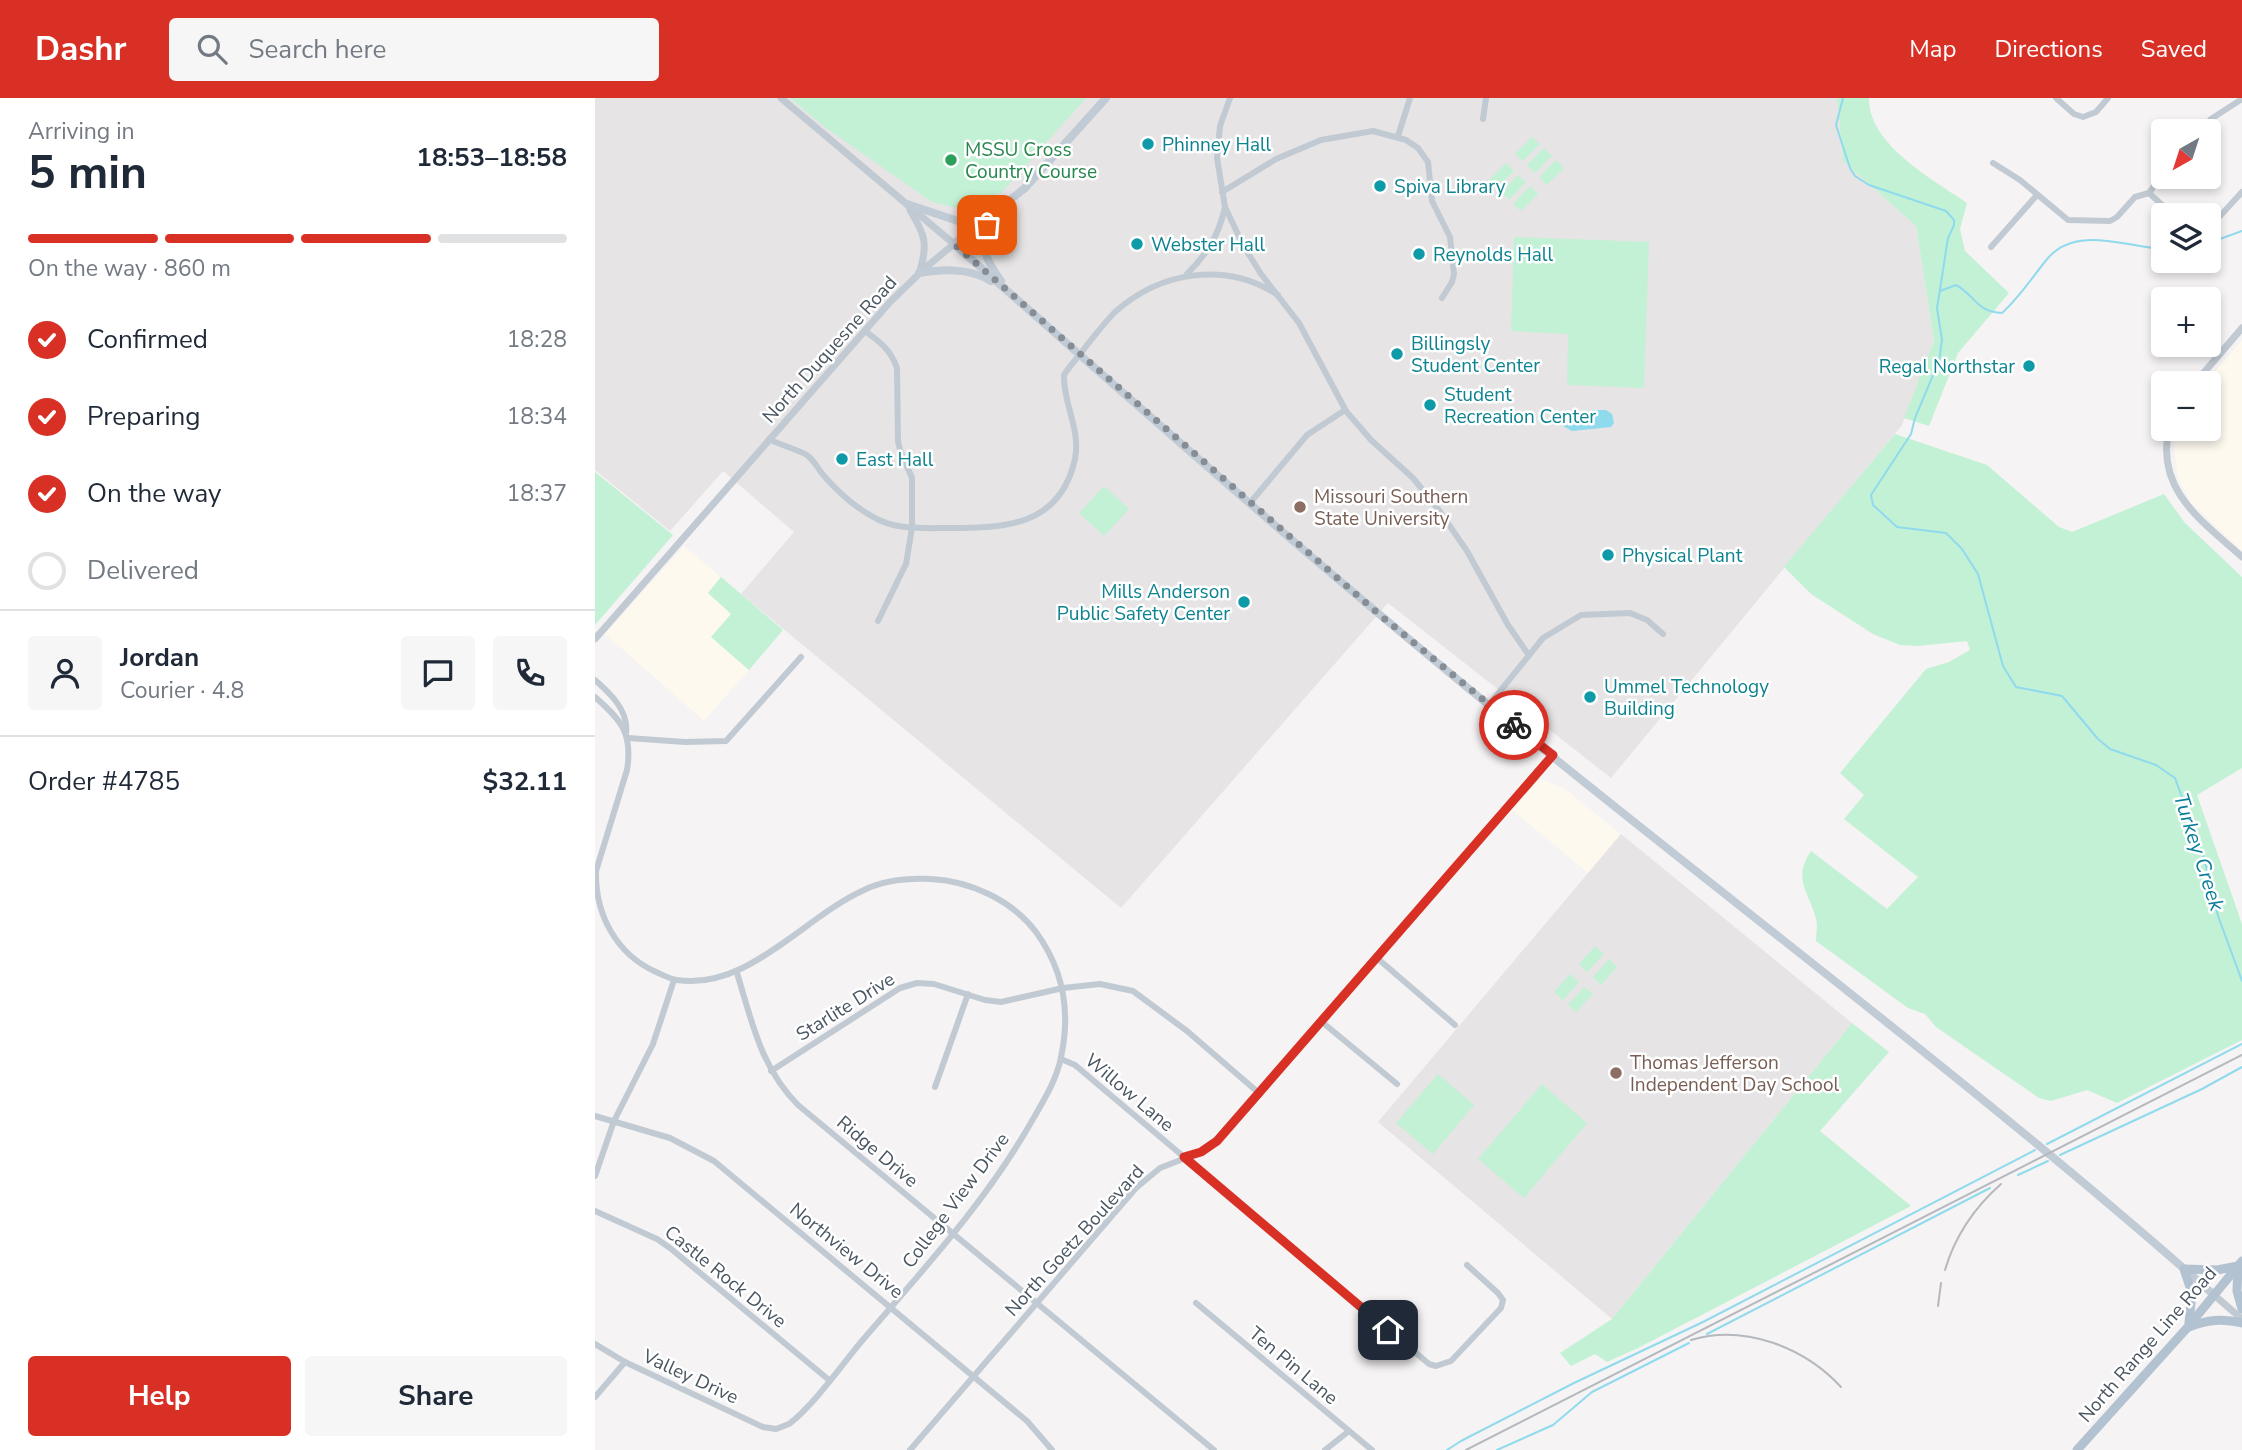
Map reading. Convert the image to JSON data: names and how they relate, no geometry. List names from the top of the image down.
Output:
{
  "streets": {
    "main road": ["North Duquesne Road", "North Range Line Road"],
    "street": [
      "Starlite Drive",
      "Willow Lane",
      "Ridge Drive",
      "College View Drive",
      "North Goetz Boulevard",
      "Northview Drive",
      "Castle Rock Drive",
      "Ten Pin Lane",
      "Valley Drive"
    ]
  },
  "crossings": [
    ["Starlite Drive", "Ridge Drive"],
    ["Starlite Drive", "College View Drive"],
    ["Starlite Drive", "North Goetz Boulevard"],
    ["Willow Lane", "College View Drive"],
    ["Willow Lane", "North Goetz Boulevard"],
    ["Ridge Drive", "College View Drive"],
    ["Ridge Drive", "North Goetz Boulevard"],
    ["College View Drive", "Northview Drive"],
    ["College View Drive", "Castle Rock Drive"],
    ["College View Drive", "Valley Drive"],
    ["North Goetz Boulevard", "Northview Drive"]
  ],
  "water": ["Turkey Creek"],
  "places": [
    "Phinney Hall",
    "MSSU Cross Country Course",
    "Spiva Library",
    "Webster Hall",
    "Reynolds Hall",
    "Billingsly Student Center",
    "Regal Northstar",
    "Student Recreation Center",
    "East Hall",
    "Missouri Southern State University",
    "Physical Plant",
    "Mills Anderson Public Safety Center",
    "Ummel Technology Building",
    "Thomas Jefferson Independent Day School"
  ],
  "north": "bottom left",
  "page": {
    "header": "Dashr",
    "search": "Search here",
    "nav": ["Map", "Directions", "Saved"],
    "heading": ["5 min", "Arriving in", "18:53–18:58"],
    "panel": [
      "Jordan",
      "Courier · 4.8",
      "Order #4785",
      "$32.11"
    ],
    "map_buttons": ["+", "−"],
    "bar": "On the way · 860 m",
    "list": [
      ["Confirmed", "18:28"],
      ["Preparing", "18:34"],
      ["On the way", "18:37"],
      "Delivered"
    ],
    "buttons": ["Help", "Share"]
  }
}
